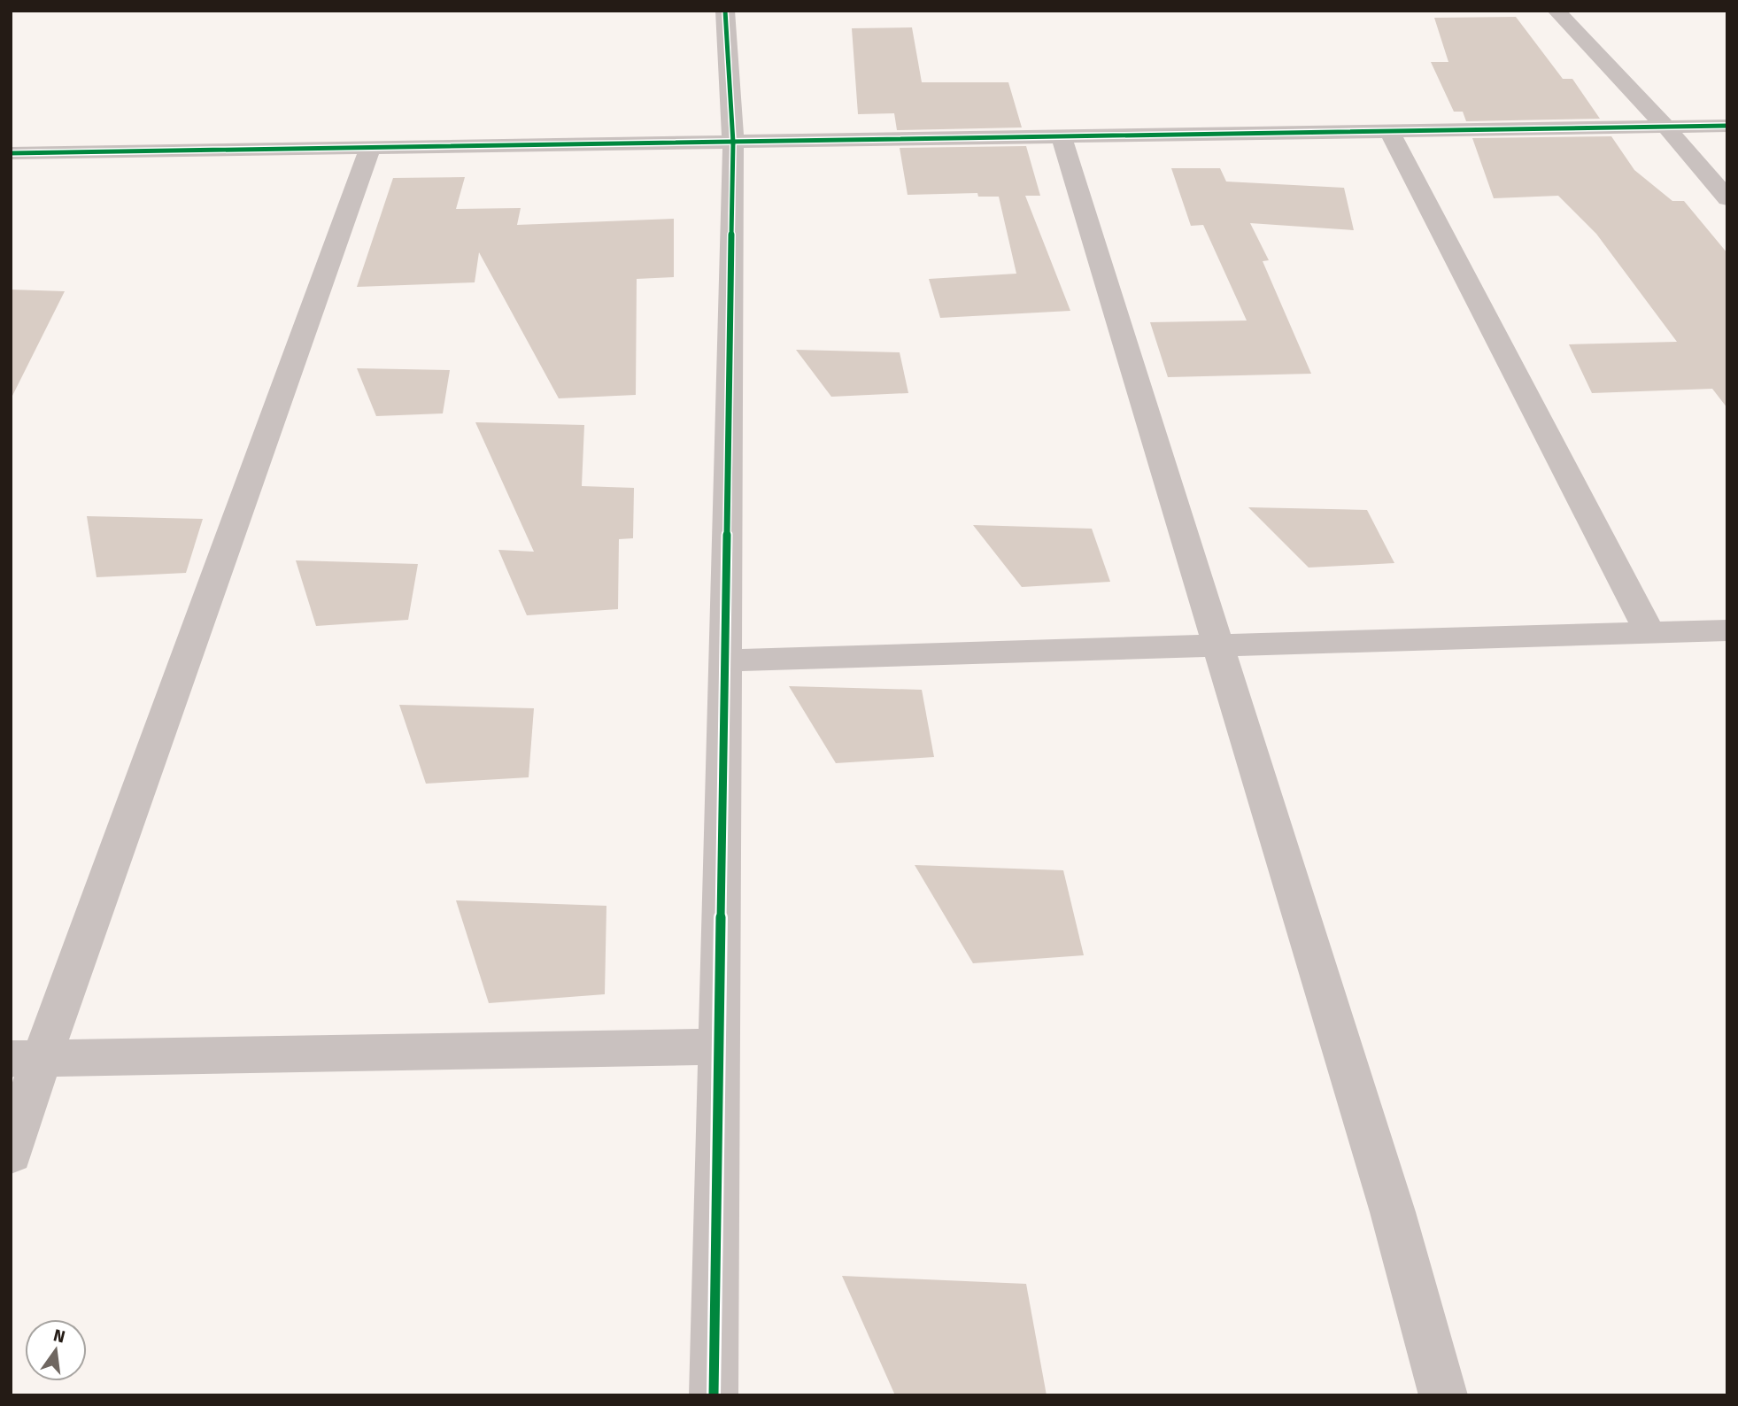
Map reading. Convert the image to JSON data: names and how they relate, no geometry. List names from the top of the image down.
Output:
{
  "north": "top"
}
